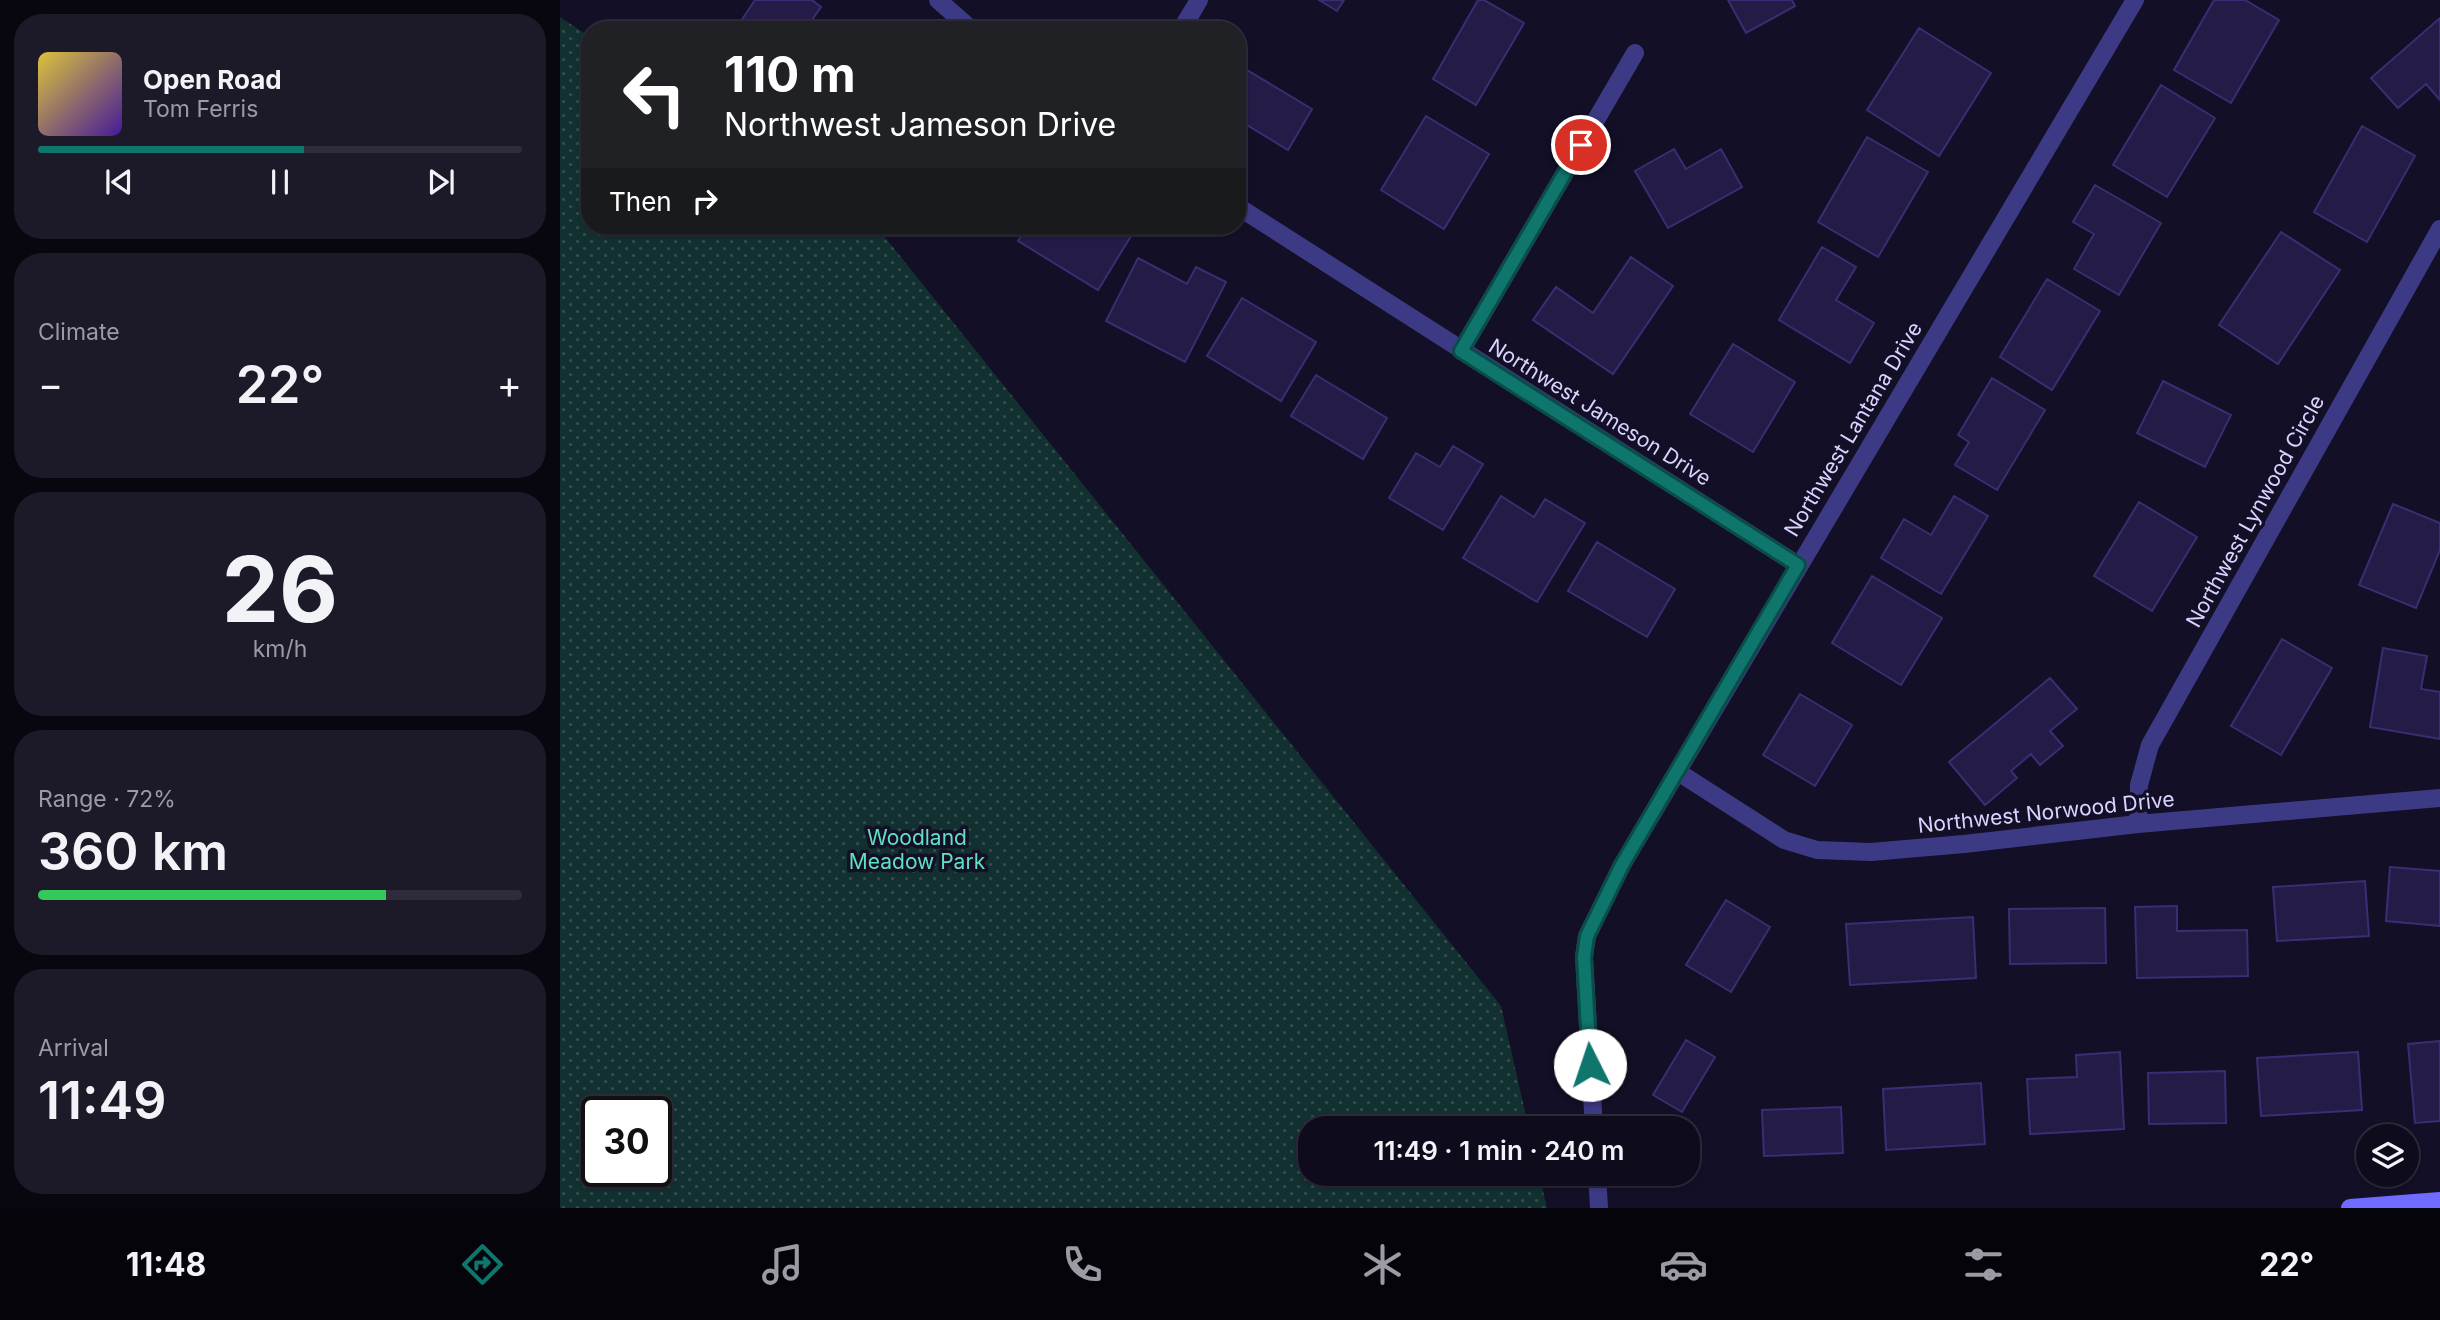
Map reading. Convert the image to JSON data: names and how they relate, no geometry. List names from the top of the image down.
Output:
{
  "streets": {
    "street": [
      "Northwest Jameson Drive",
      "Northwest Lantana Drive",
      "Northwest Lynwood Circle",
      "Northwest Norwood Drive"
    ]
  },
  "crossings": [
    ["Northwest Jameson Drive", "Northwest Lantana Drive"],
    ["Northwest Lantana Drive", "Northwest Norwood Drive"],
    ["Northwest Lynwood Circle", "Northwest Norwood Drive"]
  ],
  "parks": ["Woodland Meadow Park"],
  "page": {
    "turn": ["110 m", "Northwest Jameson Drive"],
    "song": ["Open Road", "Tom Ferris"],
    "then": "Then",
    "tile": [
      "Climate",
      ["26", "km/h"],
      ["Range · 72%", "360 km"],
      ["Arrival", "11:49"]
    ],
    "heat": ["−", "22°", "+"],
    "limit": "30",
    "trip": "11:49 · 1 min · 240 m",
    "tabs": ["11:48", "22°"]
  }
}
